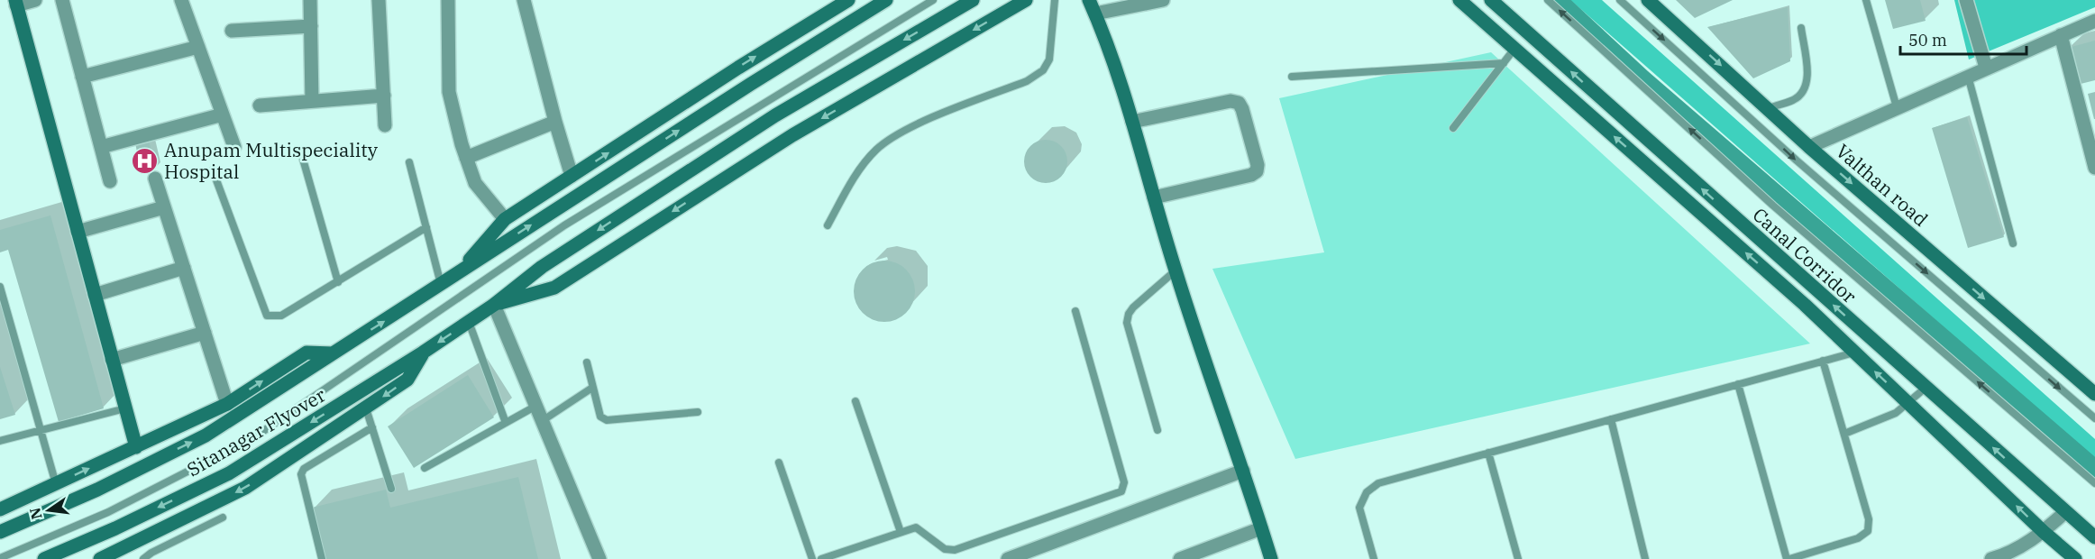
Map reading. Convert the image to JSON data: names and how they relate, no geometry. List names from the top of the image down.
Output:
{
  "streets": {
    "main road": ["Valthan road", "Canal Corridor", "Sitanagar Flyover"]
  },
  "one_way": ["Valthan road"],
  "places": {
    "hospital": ["Anupam Multispeciality Hospital"]
  },
  "scale_bar": "50 m",
  "north": "left"
}
